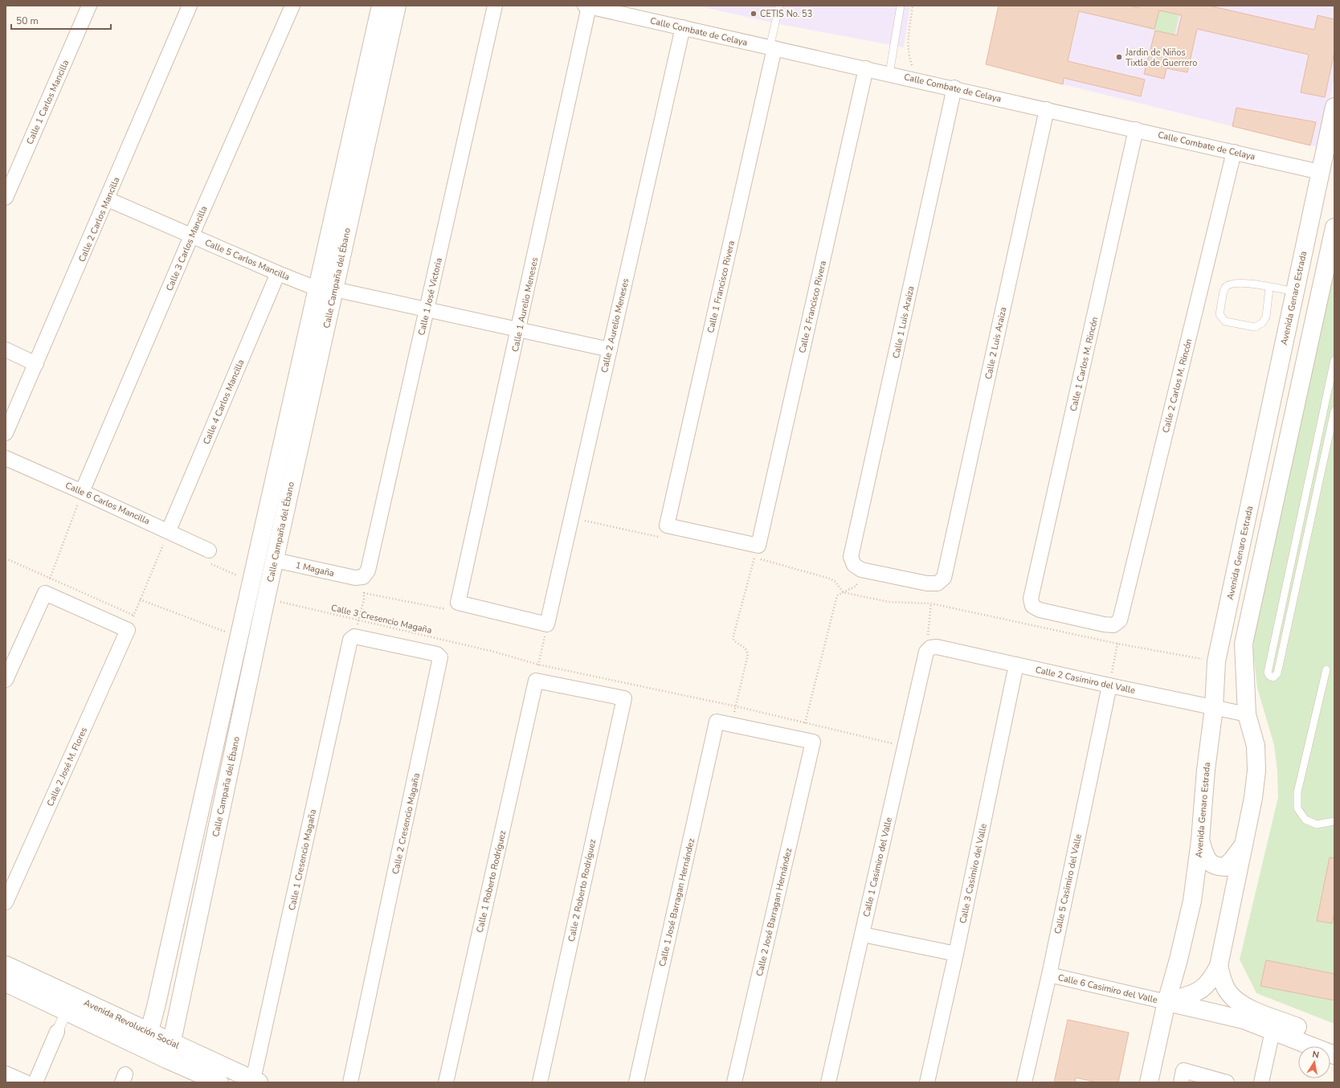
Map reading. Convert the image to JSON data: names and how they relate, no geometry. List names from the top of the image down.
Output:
{
  "streets": {
    "street": [
      "Calle Combate de Celaya",
      "Calle 1 Carlos Mancilla",
      "Calle 2 Carlos Mancilla",
      "Calle 3 Carlos Mancilla",
      "Calle 5 Carlos Mancilla",
      "Calle Campaña del Ébano",
      "Calle 1 Francisco Rivera",
      "Calle 1 José Victoria",
      "Avenida Genaro Estrada",
      "Calle 1 Aurelio Meneses",
      "Calle 2 Francisco Rivera",
      "Calle 1 Luis Araiza",
      "Calle 2 Aurelio Meneses",
      "Calle 2 Luis Araiza",
      "Calle 1 Carlos M. Rincón",
      "Calle 2 Carlos M. Rincón",
      "Calle 4 Carlos Mancilla",
      "Calle 6 Carlos Mancilla",
      "1 Magaña",
      "Calle 2 Casimiro del Valle",
      "Calle 2 José M. Flores",
      "Calle 2 Cresencio Magaña",
      "Calle 1 Cresencio Magaña",
      "Calle 1 Casimiro del Valle",
      "Calle 3 Casimiro del Valle",
      "Calle 1 Roberto Rodríguez",
      "Calle 5 Casimiro del Valle",
      "Calle 2 Roberto Rodríguez",
      "Calle 1 José Barragan Hernández",
      "Calle 2 José Barragan Hernández",
      "Calle 6 Casimiro del Valle",
      "Avenida Revolución Social"
    ],
    "path": ["Calle 3 Cresencio Magaña"]
  },
  "crossings": [
    ["Calle Combate de Celaya", "Calle 1 Francisco Rivera"],
    ["Calle Combate de Celaya", "Avenida Genaro Estrada"],
    ["Calle Combate de Celaya", "Calle 1 Aurelio Meneses"],
    ["Calle Combate de Celaya", "Calle 2 Francisco Rivera"],
    ["Calle Combate de Celaya", "Calle 1 Luis Araiza"],
    ["Calle Combate de Celaya", "Calle 2 Aurelio Meneses"],
    ["Calle Combate de Celaya", "Calle 2 Luis Araiza"],
    ["Calle Combate de Celaya", "Calle 1 Carlos M. Rincón"],
    ["Calle Combate de Celaya", "Calle 2 Carlos M. Rincón"],
    ["Calle 2 Carlos Mancilla", "Calle 5 Carlos Mancilla"],
    ["Calle 3 Carlos Mancilla", "Calle 5 Carlos Mancilla"],
    ["Calle 3 Carlos Mancilla", "Calle 6 Carlos Mancilla"],
    ["Calle 5 Carlos Mancilla", "Calle Campaña del Ébano"],
    ["Calle 5 Carlos Mancilla", "Calle 4 Carlos Mancilla"],
    ["Calle Campaña del Ébano", "1 Magaña"],
    ["Calle Campaña del Ébano", "Calle 3 Cresencio Magaña"],
    ["Calle Campaña del Ébano", "Avenida Revolución Social"],
    ["Calle 1 Francisco Rivera", "Calle 2 Francisco Rivera"],
    ["Calle 1 José Victoria", "1 Magaña"],
    ["Avenida Genaro Estrada", "Calle 2 Casimiro del Valle"],
    ["Avenida Genaro Estrada", "Calle 6 Casimiro del Valle"],
    ["Calle 1 Luis Araiza", "Calle 2 Luis Araiza"],
    ["Calle 1 Carlos M. Rincón", "Calle 2 Carlos M. Rincón"],
    ["Calle 4 Carlos Mancilla", "Calle 6 Carlos Mancilla"],
    ["Calle 3 Cresencio Magaña", "Calle 1 Casimiro del Valle"],
    ["Calle 2 Casimiro del Valle", "Calle 1 Casimiro del Valle"],
    ["Calle 2 Casimiro del Valle", "Calle 3 Casimiro del Valle"],
    ["Calle 2 Casimiro del Valle", "Calle 5 Casimiro del Valle"],
    ["Calle 2 Cresencio Magaña", "Calle 1 Cresencio Magaña"],
    ["Calle 1 Cresencio Magaña", "Avenida Revolución Social"],
    ["Calle 1 Roberto Rodríguez", "Calle 2 Roberto Rodríguez"],
    ["Calle 5 Casimiro del Valle", "Calle 6 Casimiro del Valle"]
  ],
  "places": ["CETIS No. 53", "Jardin de Niños Tixtla de Guerrero"],
  "scale_bar": "50 m",
  "north": "top"
}
